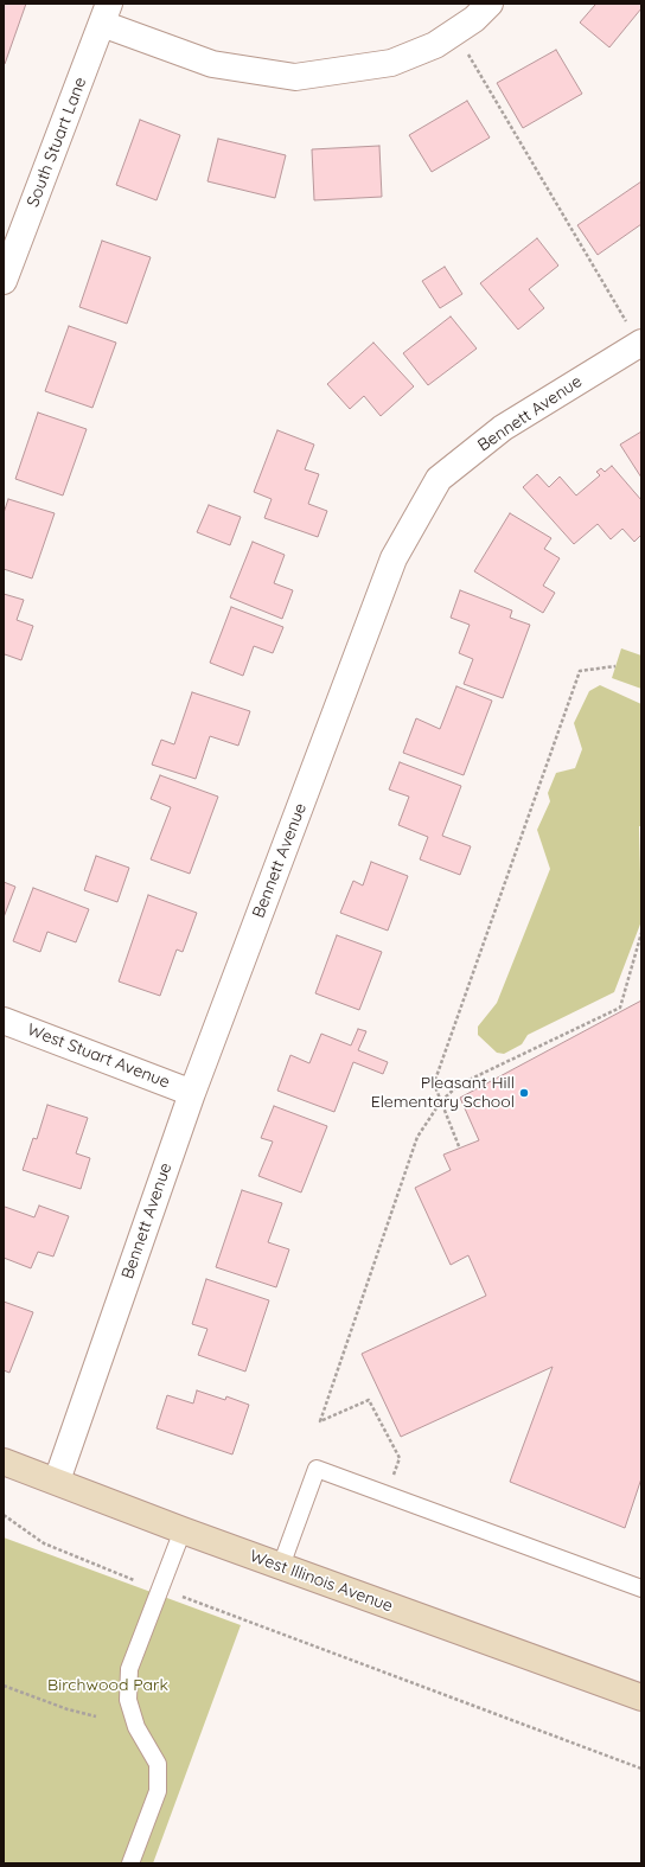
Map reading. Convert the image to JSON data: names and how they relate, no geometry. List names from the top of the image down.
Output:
{
  "streets": {
    "main road": ["West Illinois Avenue"],
    "street": ["South Stuart Lane", "Bennett Avenue", "West Stuart Avenue"]
  },
  "crossings": [
    ["Bennett Avenue", "West Stuart Avenue"],
    ["Bennett Avenue", "West Illinois Avenue"]
  ],
  "parks": ["Birchwood Park"],
  "places": ["Pleasant Hill Elementary School"]
}
